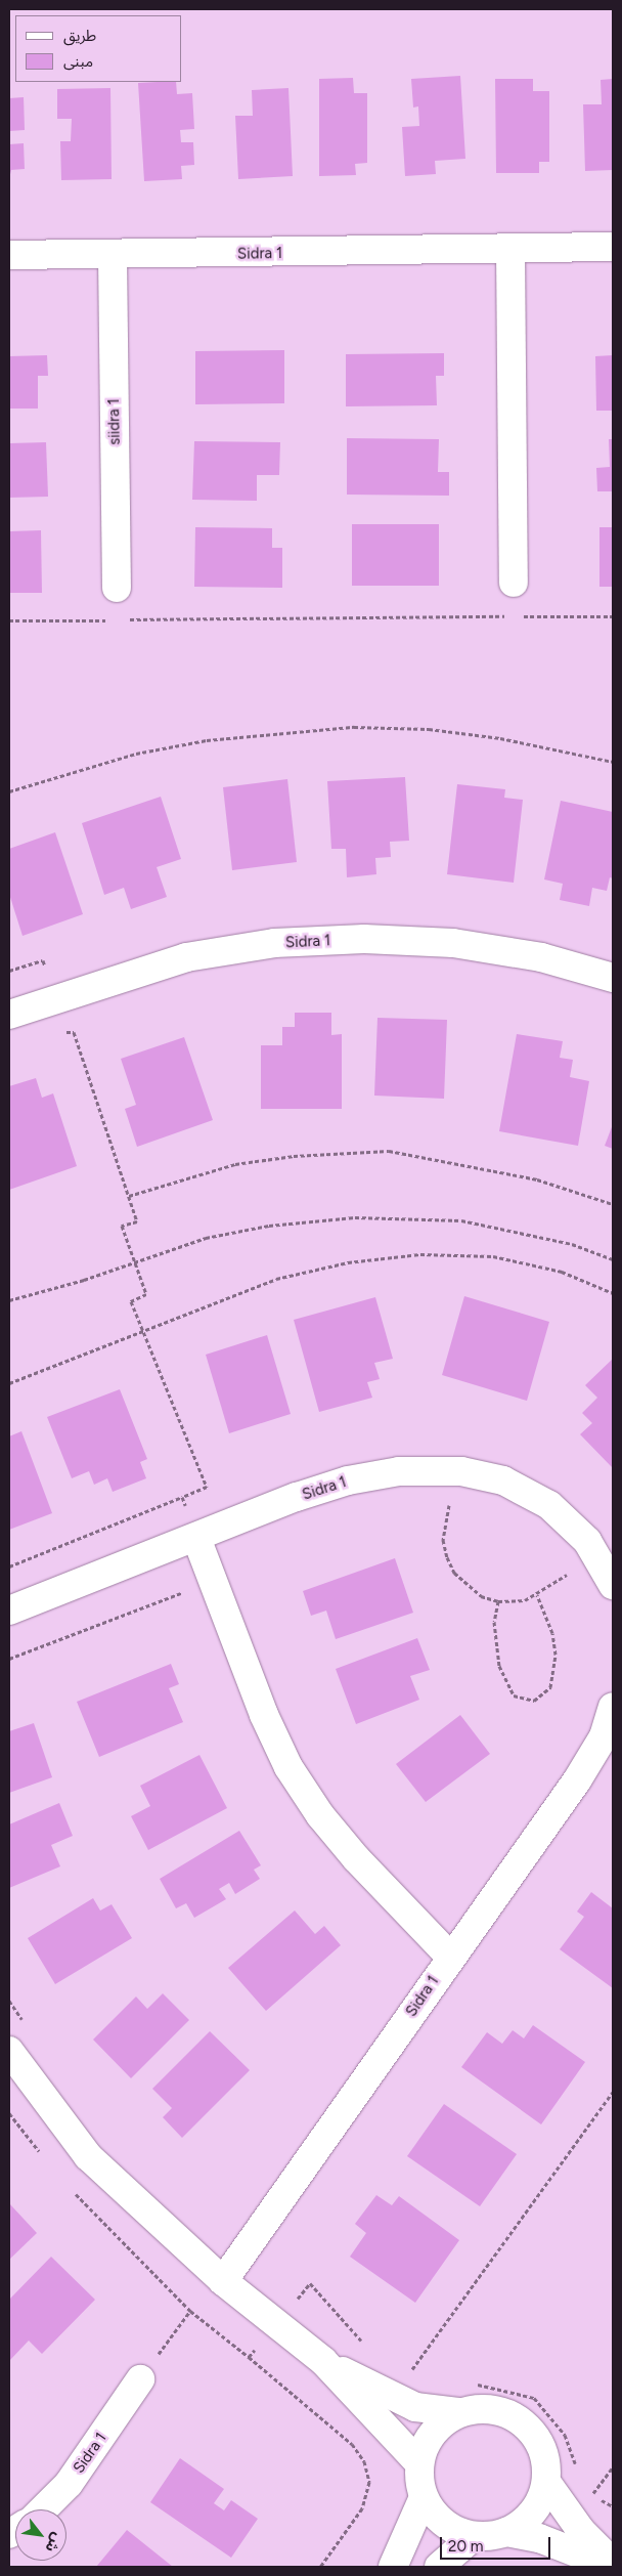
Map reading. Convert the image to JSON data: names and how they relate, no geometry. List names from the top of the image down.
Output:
{
  "streets": {
    "street": ["Sidra 1", "siidra 1"]
  },
  "crossings": [
    ["Sidra 1", "siidra 1"]
  ],
  "legend": ["طريق", "مبنى"],
  "scale_bar": "20 m",
  "north": "bottom right"
}
